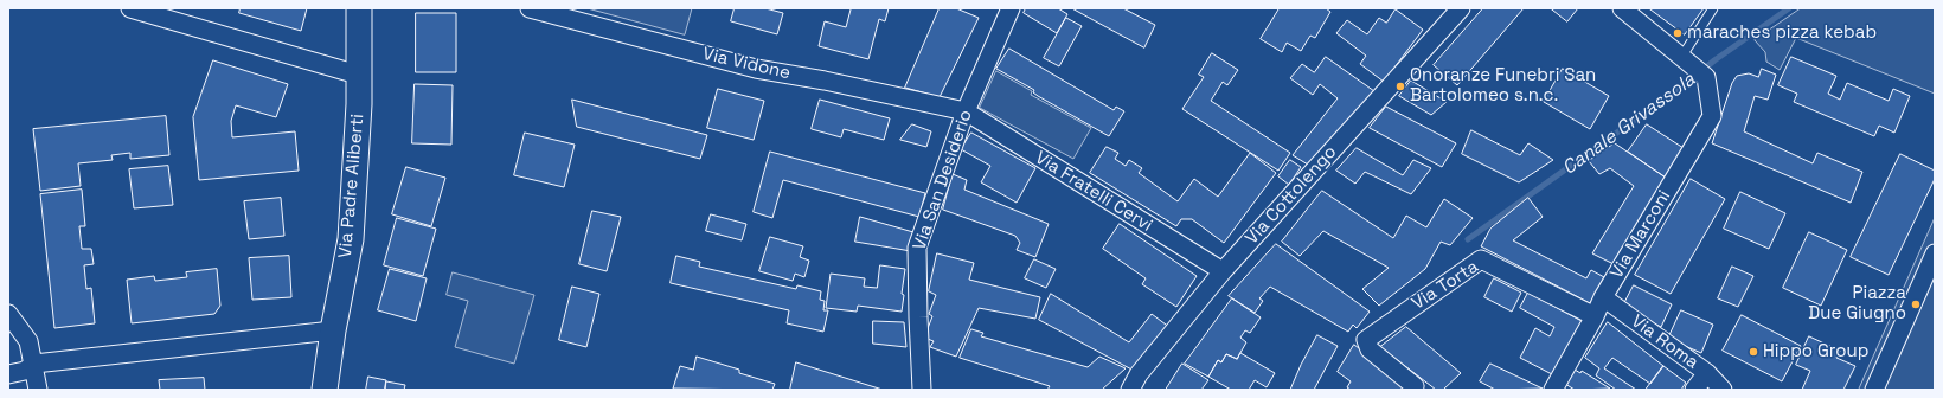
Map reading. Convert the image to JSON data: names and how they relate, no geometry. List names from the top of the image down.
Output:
{
  "streets": {
    "street": [
      "Via Vidone",
      "Via San Desiderio",
      "Via Padre Aliberti",
      "Via Fratelli Cervi",
      "Via Cottolengo",
      "Via Marconi",
      "Via Torta",
      "Via Roma"
    ]
  },
  "crossings": [
    ["Via Vidone", "Via San Desiderio"],
    ["Via Vidone", "Via Fratelli Cervi"],
    ["Via San Desiderio", "Via Fratelli Cervi"],
    ["Via Fratelli Cervi", "Via Cottolengo"],
    ["Via Marconi", "Via Torta"],
    ["Via Marconi", "Via Roma"]
  ],
  "water": ["Canale Grivassola"],
  "places": [
    "maraches pizza kebab",
    "Onoranze Funebri San Bartolomeo s.n.c.",
    "Piazza Due Giugno",
    "Hippo Group"
  ]
}
